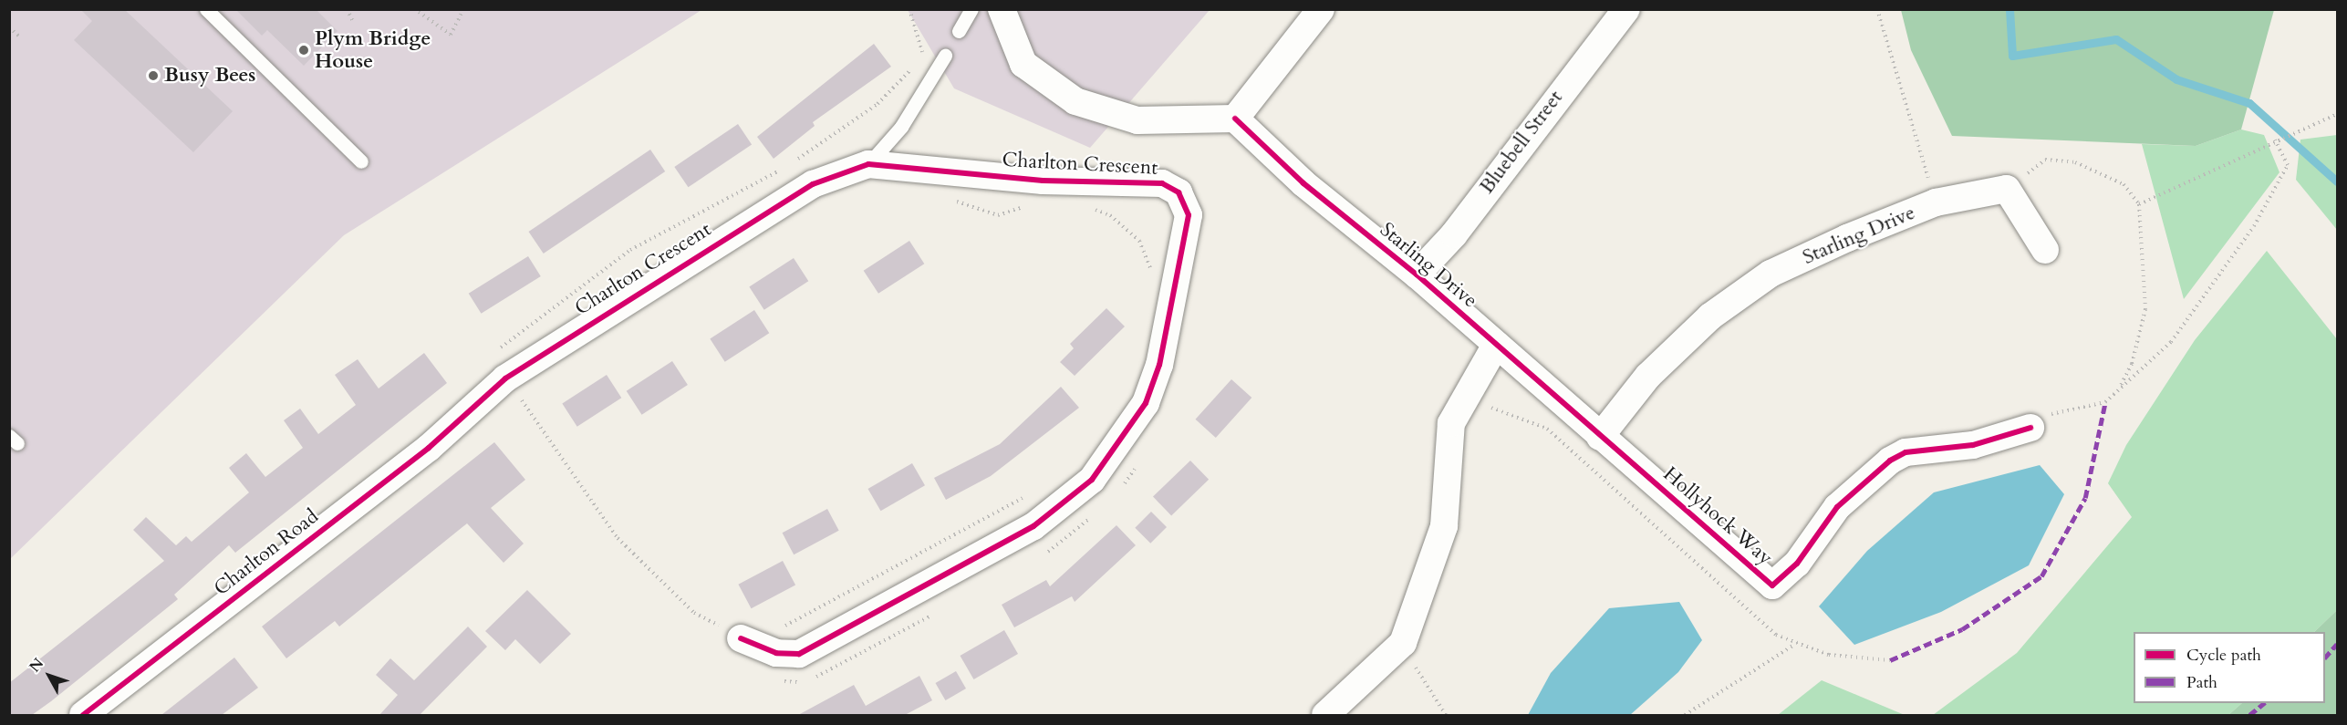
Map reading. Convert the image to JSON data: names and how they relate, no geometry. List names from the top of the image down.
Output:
{
  "streets": {
    "street": [
      "Bluebell Street",
      "Charlton Crescent",
      "Starling Drive",
      "Hollyhock Way",
      "Charlton Road"
    ]
  },
  "crossings": [
    ["Bluebell Street", "Starling Drive"],
    ["Charlton Crescent", "Charlton Road"],
    ["Starling Drive", "Hollyhock Way"]
  ],
  "places": ["Plym Bridge House", "Busy Bees"],
  "legend": ["Cycle path", "Path"],
  "north": "top left"
}
